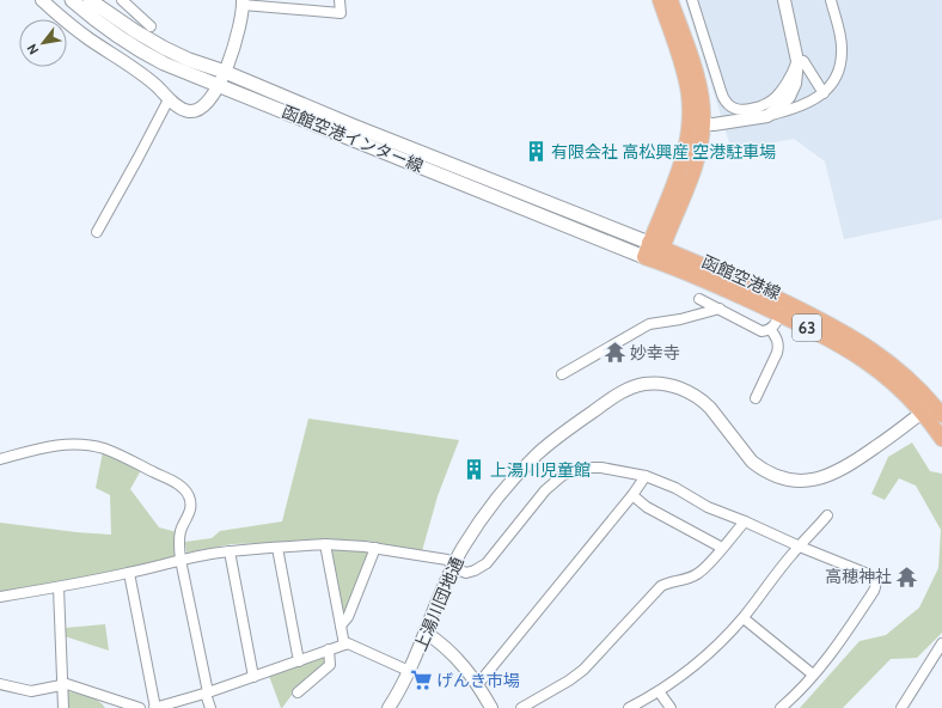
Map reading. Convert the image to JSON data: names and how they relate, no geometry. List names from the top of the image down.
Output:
{
  "streets": {
    "main road": ["函館空港インター線", "函館空港線", "63"],
    "street": ["上湯川団地通"]
  },
  "crossings": [
    ["函館空港インター線", "函館空港線"],
    ["函館空港線", "上湯川団地通"]
  ],
  "places": {
    "building": ["有限会社 高松興産 空港駐車場", "上湯川児童館"],
    "temple": ["妙幸寺", "高穂神社"],
    "supermarket": ["げんき市場"]
  },
  "north": "bottom left"
}
